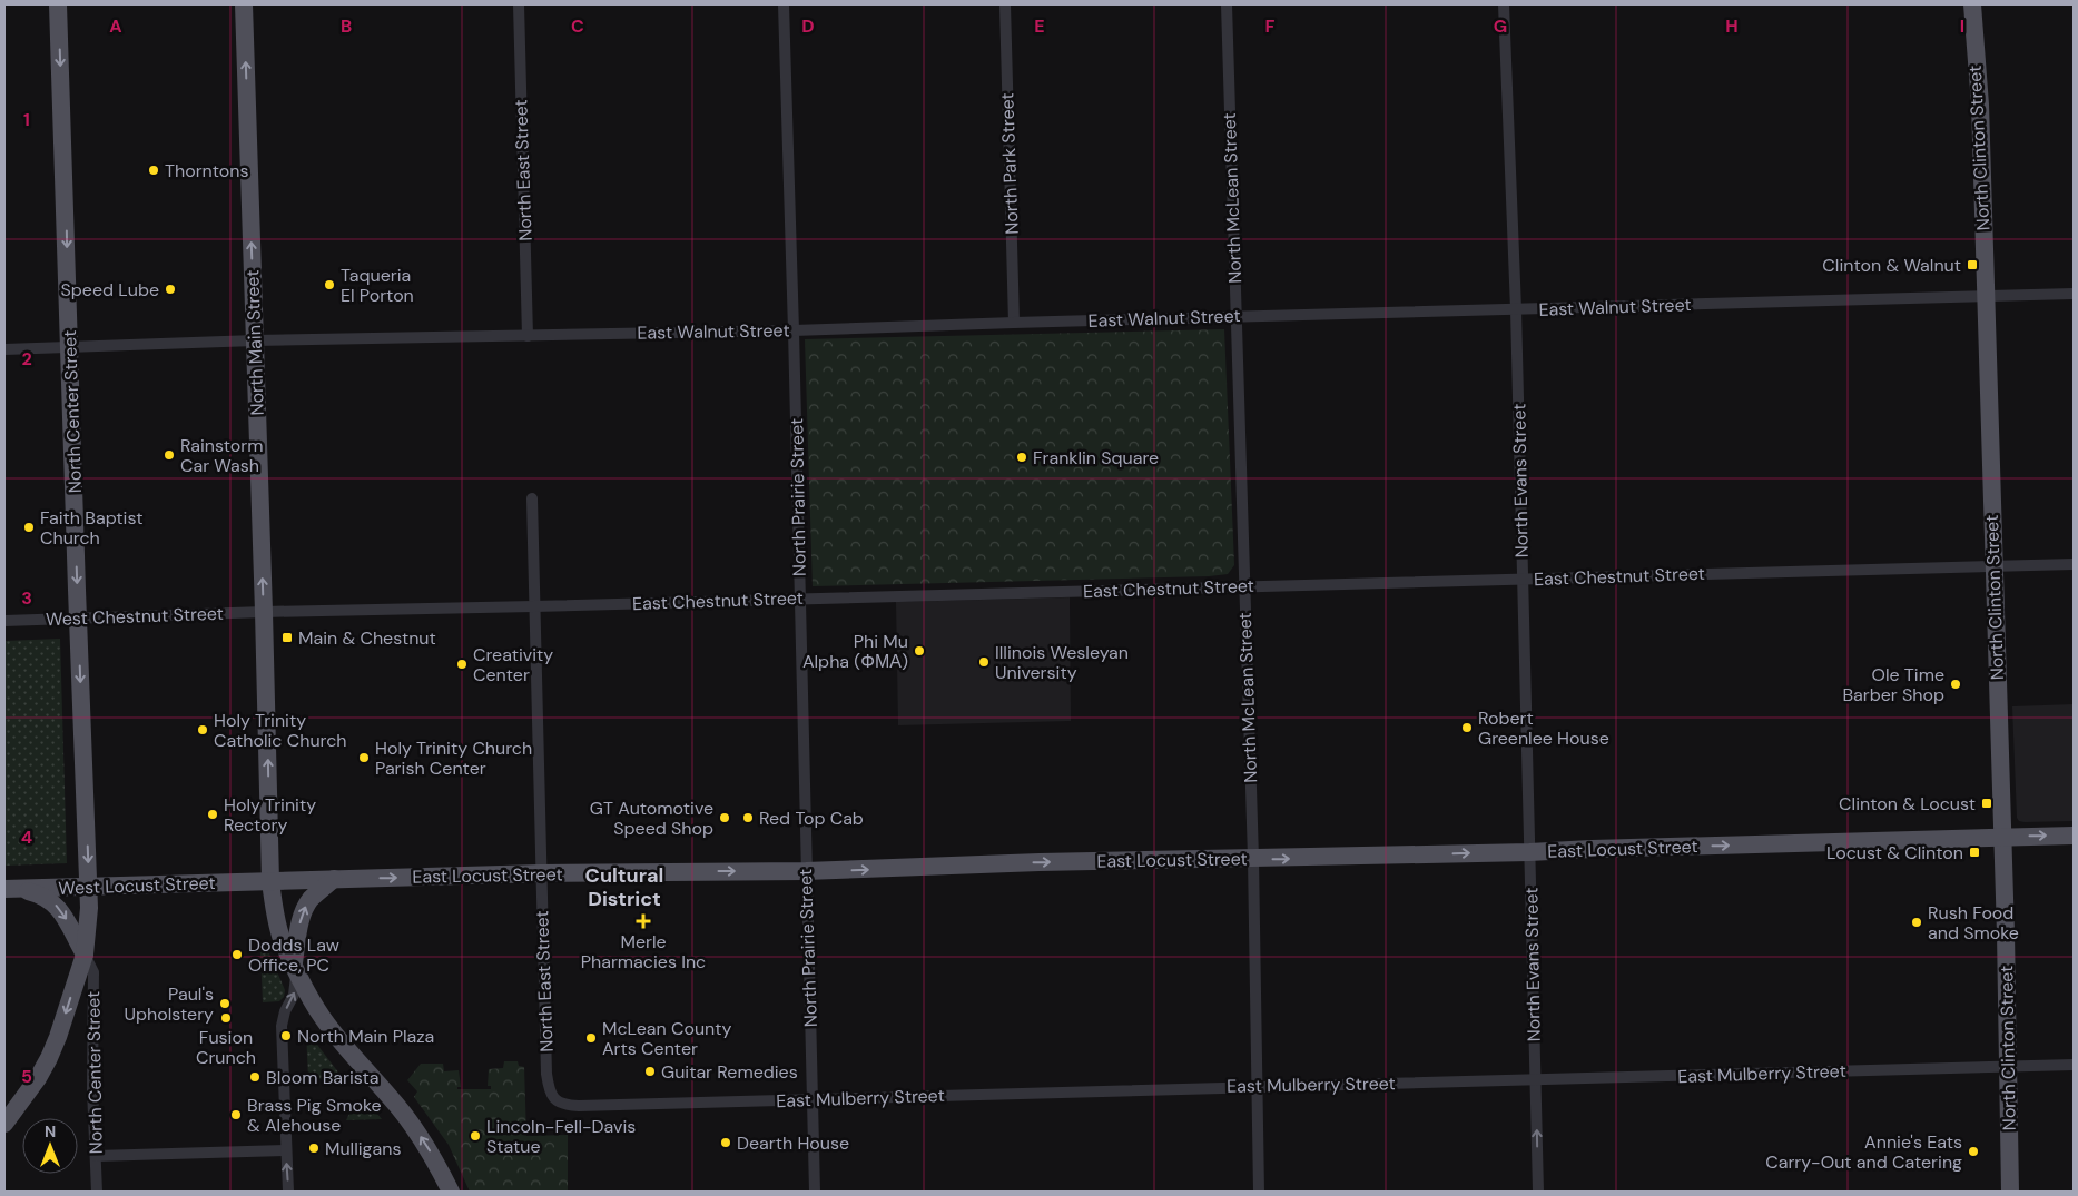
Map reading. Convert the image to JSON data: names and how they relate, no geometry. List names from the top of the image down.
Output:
{
  "streets": {
    "main road": [
      "North Clinton Street",
      "North Main Street",
      "North Center Street",
      "East Locust Street",
      "West Locust Street"
    ],
    "street": [
      "North Park Street",
      "North East Street",
      "North McLean Street",
      "East Walnut Street",
      "North Evans Street",
      "North Prairie Street",
      "East Chestnut Street",
      "West Chestnut Street",
      "East Mulberry Street"
    ]
  },
  "crossings": [
    ["North Clinton Street", "East Walnut Street"],
    ["North Clinton Street", "East Chestnut Street"],
    ["North Clinton Street", "East Locust Street"],
    ["North Clinton Street", "East Mulberry Street"],
    ["North Park Street", "East Walnut Street"],
    ["North East Street", "East Walnut Street"],
    ["North East Street", "East Chestnut Street"],
    ["North East Street", "East Locust Street"],
    ["North East Street", "East Mulberry Street"],
    ["North McLean Street", "East Walnut Street"],
    ["North McLean Street", "East Chestnut Street"],
    ["North McLean Street", "East Locust Street"],
    ["North McLean Street", "East Mulberry Street"],
    ["East Walnut Street", "North Main Street"],
    ["East Walnut Street", "North Center Street"],
    ["East Walnut Street", "North Evans Street"],
    ["East Walnut Street", "North Prairie Street"],
    ["North Main Street", "East Chestnut Street"],
    ["North Main Street", "West Chestnut Street"],
    ["North Main Street", "East Locust Street"],
    ["North Main Street", "West Locust Street"],
    ["North Center Street", "West Chestnut Street"],
    ["North Center Street", "West Locust Street"],
    ["North Evans Street", "East Chestnut Street"],
    ["North Evans Street", "East Locust Street"],
    ["North Evans Street", "East Mulberry Street"],
    ["North Prairie Street", "East Chestnut Street"],
    ["North Prairie Street", "East Locust Street"],
    ["North Prairie Street", "East Mulberry Street"],
    ["East Chestnut Street", "West Chestnut Street"],
    ["East Locust Street", "West Locust Street"]
  ],
  "one_way": ["North Main Street", "North Center Street", "East Locust Street"],
  "districts": ["Cultural District"],
  "places": {
    "other": [
      "Thorntons",
      "Taqueria El Porton",
      "Speed Lube",
      "Rainstorm Car Wash",
      "Franklin Square",
      "Faith Baptist Church",
      "Phi Mu Alpha (ΦΜΑ)",
      "Illinois Wesleyan University",
      "Creativity Center",
      "Ole Time Barber Shop",
      "Robert Greenlee House",
      "Holy Trinity Catholic Church",
      "Holy Trinity Church Parish Center",
      "Holy Trinity Rectory",
      "GT Automotive Speed Shop",
      "Red Top Cab",
      "Rush Food and Smoke",
      "Dodds Law Office, PC",
      "Paul's Upholstery",
      "Fusion Crunch",
      "North Main Plaza",
      "McLean County Arts Center",
      "Guitar Remedies",
      "Bloom Barista",
      "Brass Pig Smoke & Alehouse",
      "Lincoln-Fell-Davis Statue",
      "Dearth House",
      "Mulligans",
      "Annie's Eats Carry-Out and Catering"
    ],
    "transit": [
      "Clinton & Walnut",
      "Main & Chestnut",
      "Clinton & Locust",
      "Locust & Clinton"
    ],
    "health": ["Merle Pharmacies Inc"]
  },
  "north": "top",
  "grid": {
    "columns": [
      "A",
      "B",
      "C",
      "D",
      "E",
      "F",
      "G",
      "H",
      "I"
    ],
    "rows": [
      "1",
      "2",
      "3",
      "4",
      "5"
    ]
  }
}
